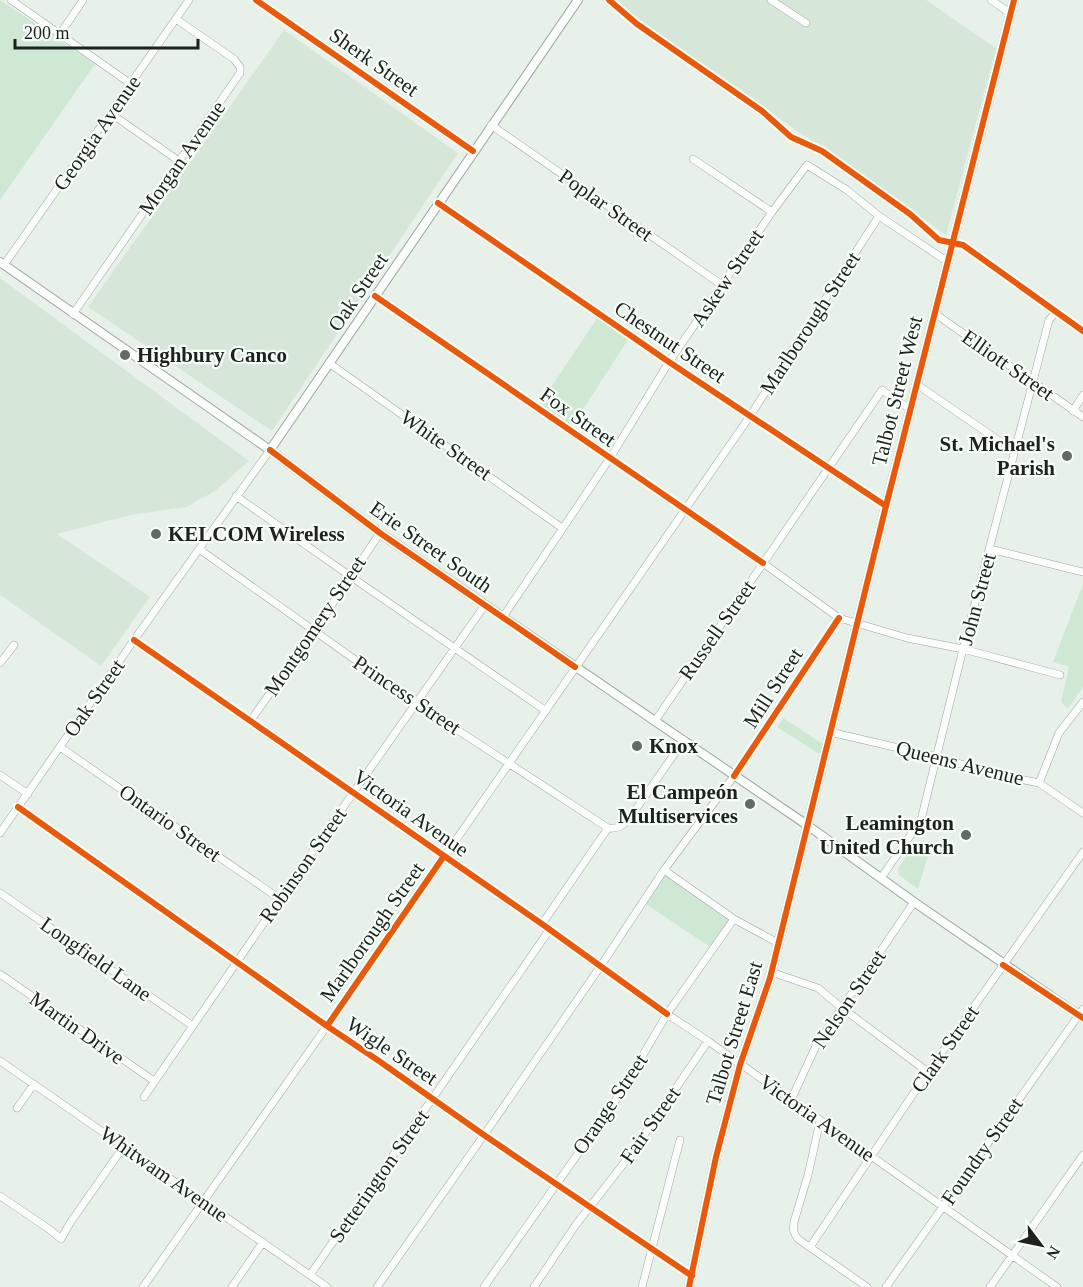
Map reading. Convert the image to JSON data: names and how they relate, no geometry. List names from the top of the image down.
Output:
{
  "streets": {
    "main road": [
      "Oak Street",
      "Talbot Street West",
      "Erie Street South",
      "Talbot Street East"
    ],
    "street": [
      "Sherk Street",
      "Georgia Avenue",
      "Morgan Avenue",
      "Poplar Street",
      "Askew Street",
      "Marlborough Street",
      "Chestnut Street",
      "Elliott Street",
      "Fox Street",
      "White Street",
      "John Street",
      "Montgomery Street",
      "Russell Street",
      "Mill Street",
      "Princess Street",
      "Queens Avenue",
      "Victoria Avenue",
      "Ontario Street",
      "Robinson Street",
      "Longfield Lane",
      "Nelson Street",
      "Martin Drive",
      "Clark Street",
      "Wigle Street",
      "Orange Street",
      "Fair Street",
      "Foundry Street",
      "Whitwam Avenue",
      "Setterington Street"
    ]
  },
  "crossings": [
    ["Sherk Street", "Oak Street"],
    ["Georgia Avenue", "Morgan Avenue"],
    ["Georgia Avenue", "Erie Street South"],
    ["Morgan Avenue", "Erie Street South"],
    ["Poplar Street", "Askew Street"],
    ["Poplar Street", "Oak Street"],
    ["Askew Street", "Marlborough Street"],
    ["Askew Street", "Chestnut Street"],
    ["Askew Street", "Fox Street"],
    ["Askew Street", "White Street"],
    ["Askew Street", "Erie Street South"],
    ["Oak Street", "Chestnut Street"],
    ["Oak Street", "Fox Street"],
    ["Oak Street", "White Street"],
    ["Oak Street", "Erie Street South"],
    ["Oak Street", "Princess Street"],
    ["Oak Street", "Victoria Avenue"],
    ["Oak Street", "Ontario Street"],
    ["Oak Street", "Wigle Street"],
    ["Marlborough Street", "Chestnut Street"],
    ["Marlborough Street", "Fox Street"],
    ["Marlborough Street", "Erie Street South"],
    ["Marlborough Street", "Princess Street"],
    ["Marlborough Street", "Victoria Avenue"],
    ["Marlborough Street", "Wigle Street"],
    ["Marlborough Street", "Whitwam Avenue"],
    ["Chestnut Street", "Talbot Street West"],
    ["Chestnut Street", "Russell Street"],
    ["Elliott Street", "Talbot Street West"],
    ["Elliott Street", "John Street"],
    ["Talbot Street West", "Fox Street"],
    ["Talbot Street West", "Erie Street South"],
    ["Talbot Street West", "Russell Street"],
    ["Talbot Street West", "Queens Avenue"],
    ["Talbot Street West", "Talbot Street East"],
    ["Fox Street", "John Street"],
    ["Fox Street", "Russell Street"],
    ["Fox Street", "Mill Street"],
    ["Erie Street South", "John Street"],
    ["Erie Street South", "Montgomery Street"],
    ["Erie Street South", "Russell Street"],
    ["Erie Street South", "Mill Street"],
    ["Erie Street South", "Robinson Street"],
    ["Erie Street South", "Nelson Street"],
    ["Erie Street South", "Talbot Street East"],
    ["Erie Street South", "Clark Street"],
    ["Erie Street South", "Foundry Street"],
    ["John Street", "Queens Avenue"],
    ["Montgomery Street", "Princess Street"],
    ["Montgomery Street", "Victoria Avenue"],
    ["Mill Street", "Victoria Avenue"],
    ["Mill Street", "Wigle Street"],
    ["Princess Street", "Robinson Street"],
    ["Victoria Avenue", "Robinson Street"],
    ["Victoria Avenue", "Nelson Street"],
    ["Victoria Avenue", "Talbot Street East"],
    ["Victoria Avenue", "Clark Street"],
    ["Victoria Avenue", "Orange Street"],
    ["Victoria Avenue", "Fair Street"],
    ["Victoria Avenue", "Foundry Street"],
    ["Victoria Avenue", "Setterington Street"],
    ["Ontario Street", "Robinson Street"],
    ["Robinson Street", "Longfield Lane"],
    ["Robinson Street", "Martin Drive"],
    ["Robinson Street", "Wigle Street"],
    ["Talbot Street East", "Wigle Street"],
    ["Wigle Street", "Orange Street"],
    ["Wigle Street", "Fair Street"],
    ["Wigle Street", "Setterington Street"],
    ["Whitwam Avenue", "Setterington Street"]
  ],
  "places": [
    "Highbury Canco",
    "St. Michael's Parish",
    "KELCOM Wireless",
    "Knox",
    "El Campeón Multiservices",
    "Leamington United Church"
  ],
  "scale_bar": "200 m",
  "north": "bottom right"
}
